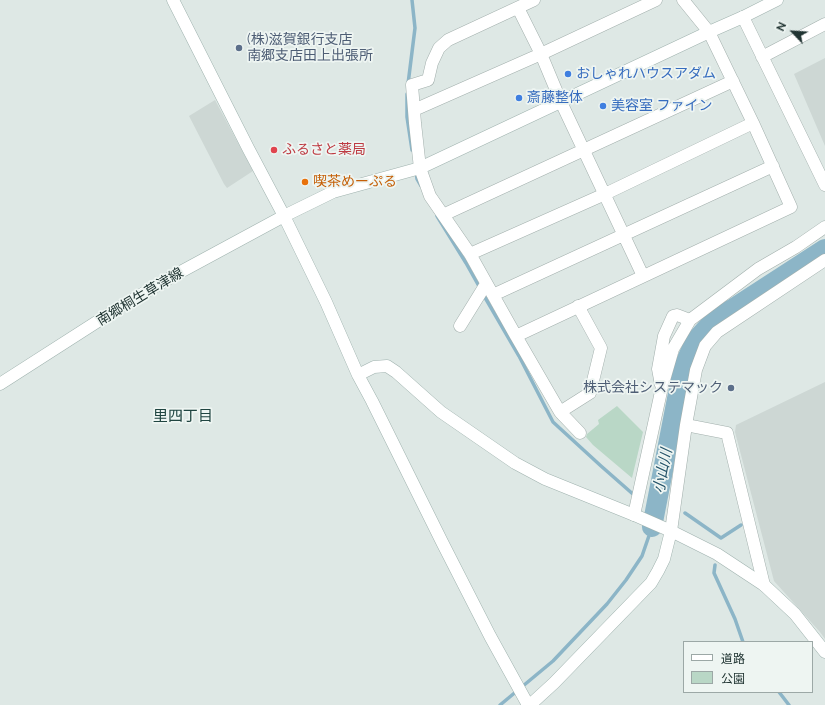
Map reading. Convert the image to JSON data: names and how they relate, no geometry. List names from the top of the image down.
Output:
{
  "streets": {
    "street": ["南郷桐生草津線"]
  },
  "districts": ["里四丁目"],
  "water": ["小山川"],
  "places": [
    "(株)滋賀銀行支店 南郷支店田上出張所",
    "おしゃれハウスアダム",
    "斎藤整体",
    "美容室 ファイン",
    "ふるさと薬局",
    "喫茶めーぷる",
    "株式会社システマック"
  ],
  "legend": ["道路", "公園"],
  "north": "top left"
}
